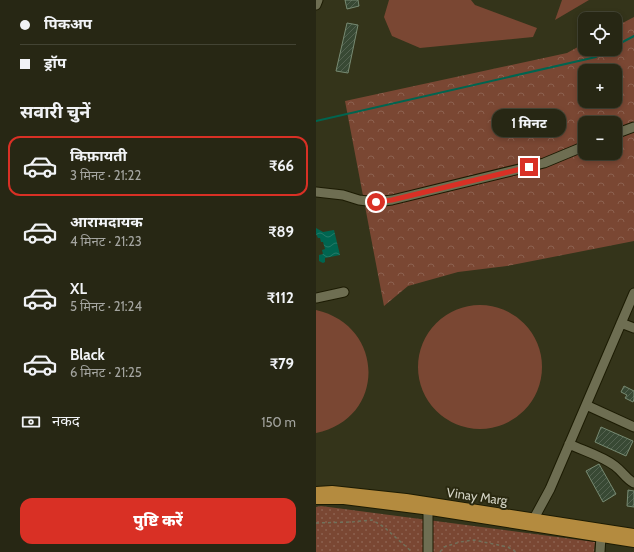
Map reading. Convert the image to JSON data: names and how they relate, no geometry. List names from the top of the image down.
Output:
{
  "streets": {
    "main road": ["Vinay Marg"]
  },
  "page": {
    "banner": ["पिकअप", "ड्रॉप"],
    "map_buttons": ["+", "−"],
    "heading": "सवारी चुनें",
    "bubble": "1 मिनट",
    "list": [
      {
        "name": "किफ़ायती",
        "note": "3 मिनट · 21:22",
        "value": "₹66"
      },
      {
        "name": "आरामदायक",
        "note": "4 मिनट · 21:23",
        "value": "₹89"
      },
      {
        "name": "XL",
        "note": "5 मिनट · 21:24",
        "value": "₹112"
      },
      {
        "name": "Black",
        "note": "6 मिनट · 21:25",
        "value": "₹79"
      }
    ],
    "pay": ["नकद", "150 m"],
    "buttons": "पुष्टि करें"
  }
}
